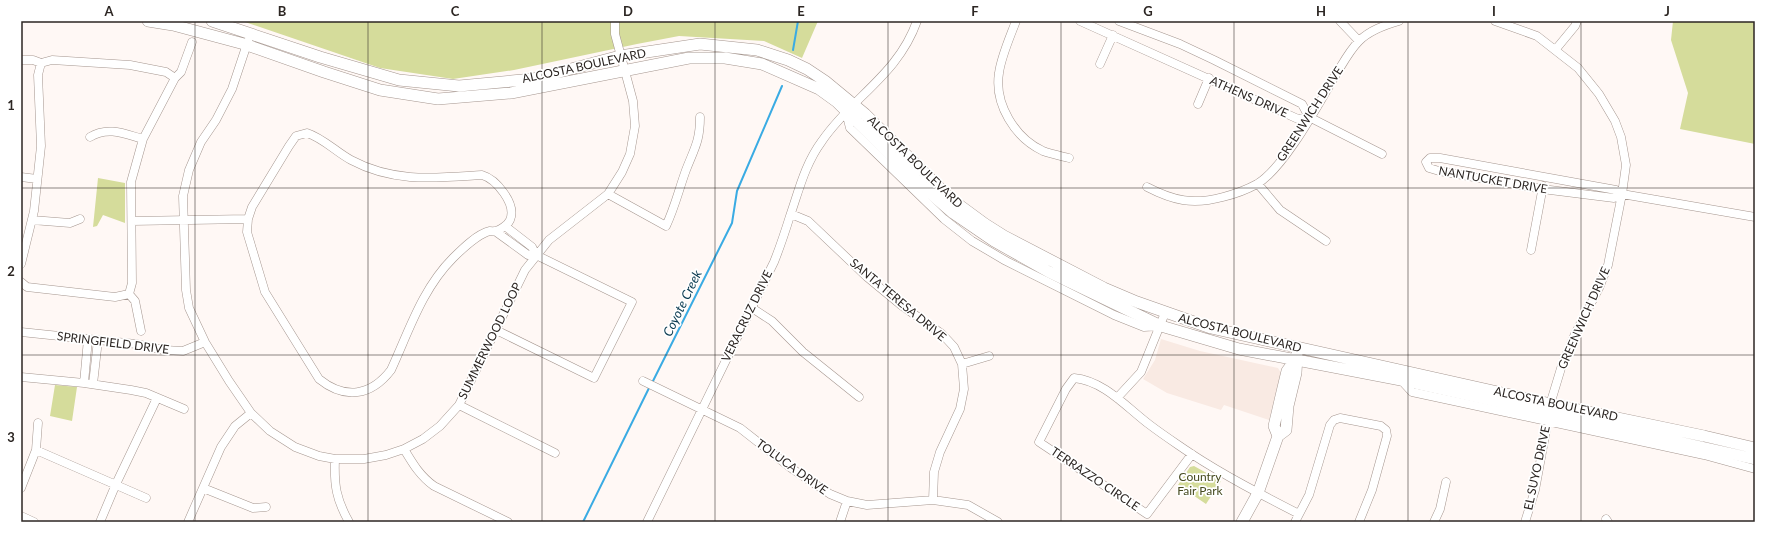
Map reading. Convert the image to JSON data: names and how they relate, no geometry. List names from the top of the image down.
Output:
{
  "streets": {
    "main road": ["ALCOSTA BOULEVARD"],
    "street": [
      "ATHENS DRIVE",
      "GREENWICH DRIVE",
      "NANTUCKET DRIVE",
      "SANTA TERESA DRIVE",
      "VERACRUZ DRIVE",
      "SUMMERWOOD LOOP",
      "SPRINGFIELD DRIVE",
      "TOLUCA DRIVE",
      "EL SUYO DRIVE",
      "TERRAZZO CIRCLE"
    ]
  },
  "crossings": [
    ["ALCOSTA BOULEVARD", "GREENWICH DRIVE"],
    ["ALCOSTA BOULEVARD", "VERACRUZ DRIVE"],
    ["ALCOSTA BOULEVARD", "SUMMERWOOD LOOP"],
    ["ALCOSTA BOULEVARD", "EL SUYO DRIVE"],
    ["ATHENS DRIVE", "GREENWICH DRIVE"],
    ["GREENWICH DRIVE", "NANTUCKET DRIVE"],
    ["GREENWICH DRIVE", "EL SUYO DRIVE"],
    ["SANTA TERESA DRIVE", "VERACRUZ DRIVE"],
    ["SANTA TERESA DRIVE", "TOLUCA DRIVE"],
    ["VERACRUZ DRIVE", "TOLUCA DRIVE"],
    ["SUMMERWOOD LOOP", "SPRINGFIELD DRIVE"]
  ],
  "water": ["Coyote Creek"],
  "parks": ["Country Fair Park"],
  "grid": {
    "columns": [
      "A",
      "B",
      "C",
      "D",
      "E",
      "F",
      "G",
      "H",
      "I",
      "J"
    ],
    "rows": ["1", "2", "3"]
  }
}
